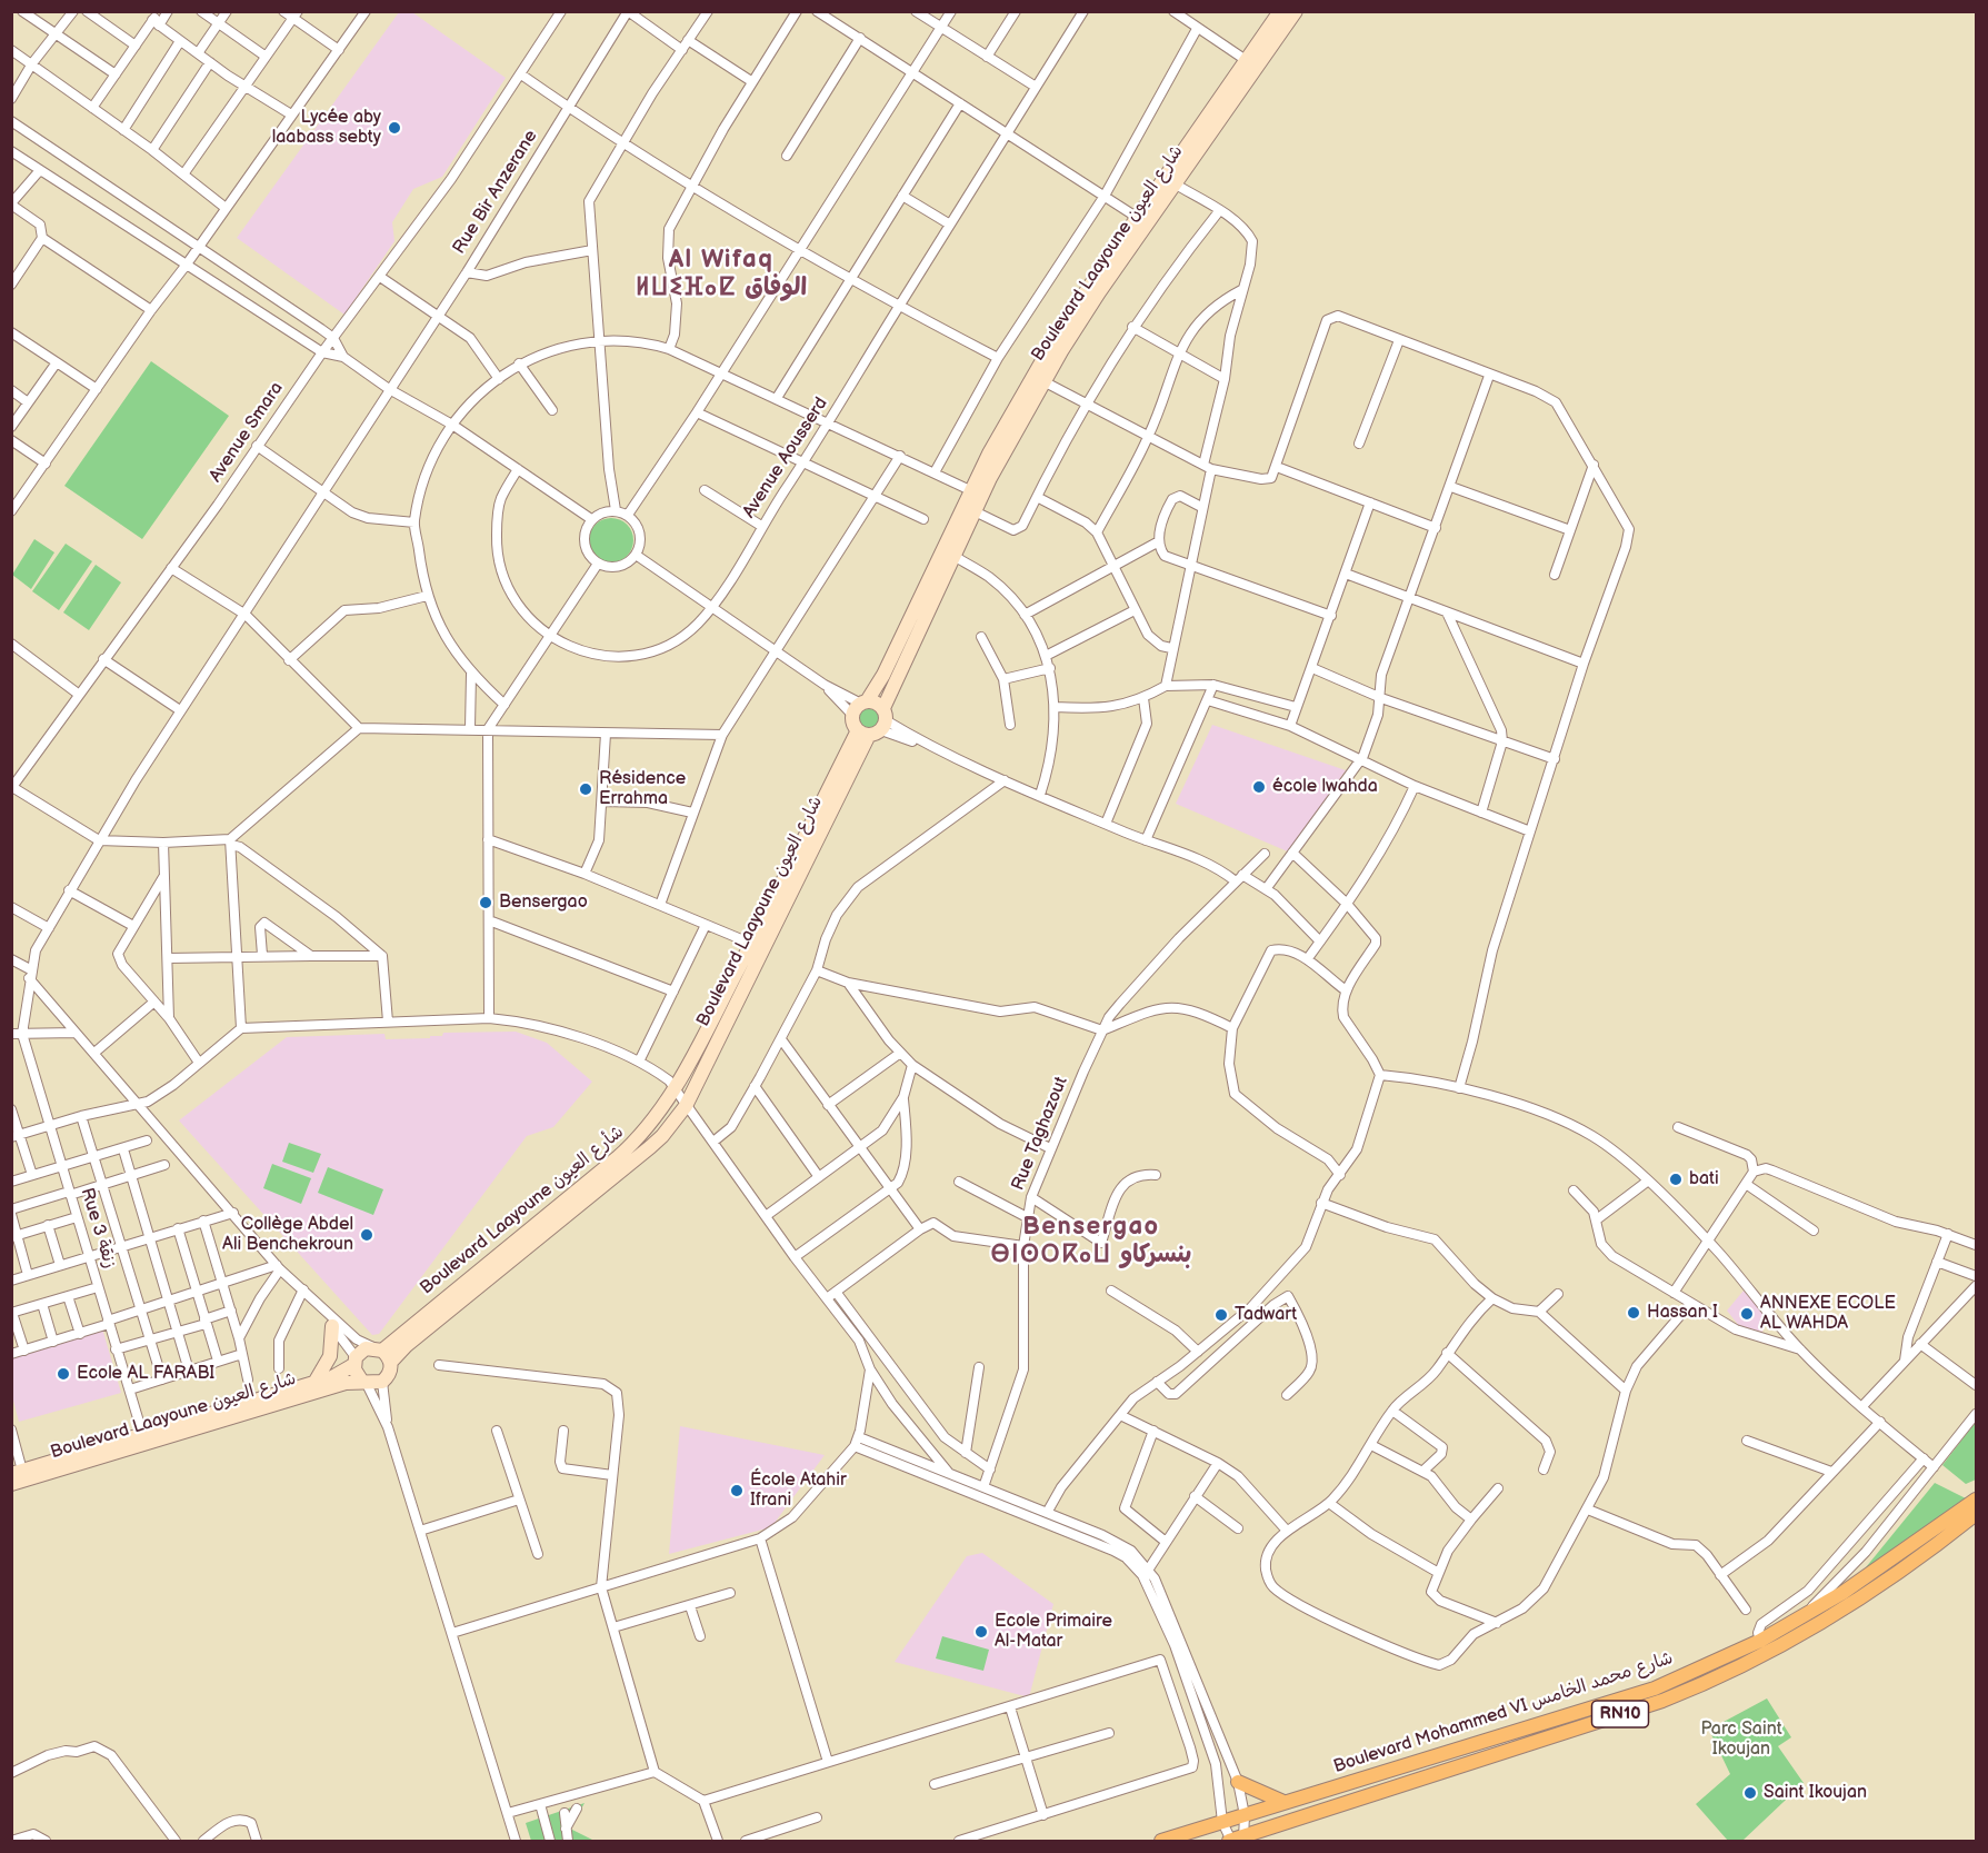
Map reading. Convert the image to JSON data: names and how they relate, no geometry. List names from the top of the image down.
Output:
{
  "streets": {
    "main road": ["Boulevard Mohammed VI شارع محمد الخامس", "RN10"],
    "street": [
      "Rue Bir Anzerane",
      "Boulevard Laayoune شارع العيون",
      "Avenue Smara",
      "Avenue Aousserd",
      "Rue Taghazout",
      "Boulevard Laayoune شأرع العيون",
      "Rue 3 زنقة"
    ]
  },
  "crossings": [
    ["Rue Bir Anzerane", "Avenue Smara"],
    ["Rue Bir Anzerane", "Rue 3 زنقة"],
    ["Boulevard Laayoune شارع العيون", "Boulevard Laayoune شأرع العيون"],
    ["Boulevard Laayoune شارع العيون", "Rue 3 زنقة"]
  ],
  "districts": ["Al Wifaq ⵍⵡⵉⴼⴰⵇ الوفاق", "Bensergao ⴱⵏⵙⵔⴽⴰⵡ بنسركاو"],
  "parks": ["Parc Saint Ikoujan"],
  "places": [
    "Lycée aby laabass sebty",
    "école lwahda",
    "Résidence Errahma",
    "Bensergao",
    "bati",
    "Collège Abdel Ali Benchekroun",
    "Hassan I",
    "ANNEXE ECOLE AL WAHDA",
    "Tadwart",
    "Ecole AL FARABI",
    "École Atahir Ifrani",
    "Ecole Primaire Al-Matar",
    "Saint Ikoujan"
  ]
}
